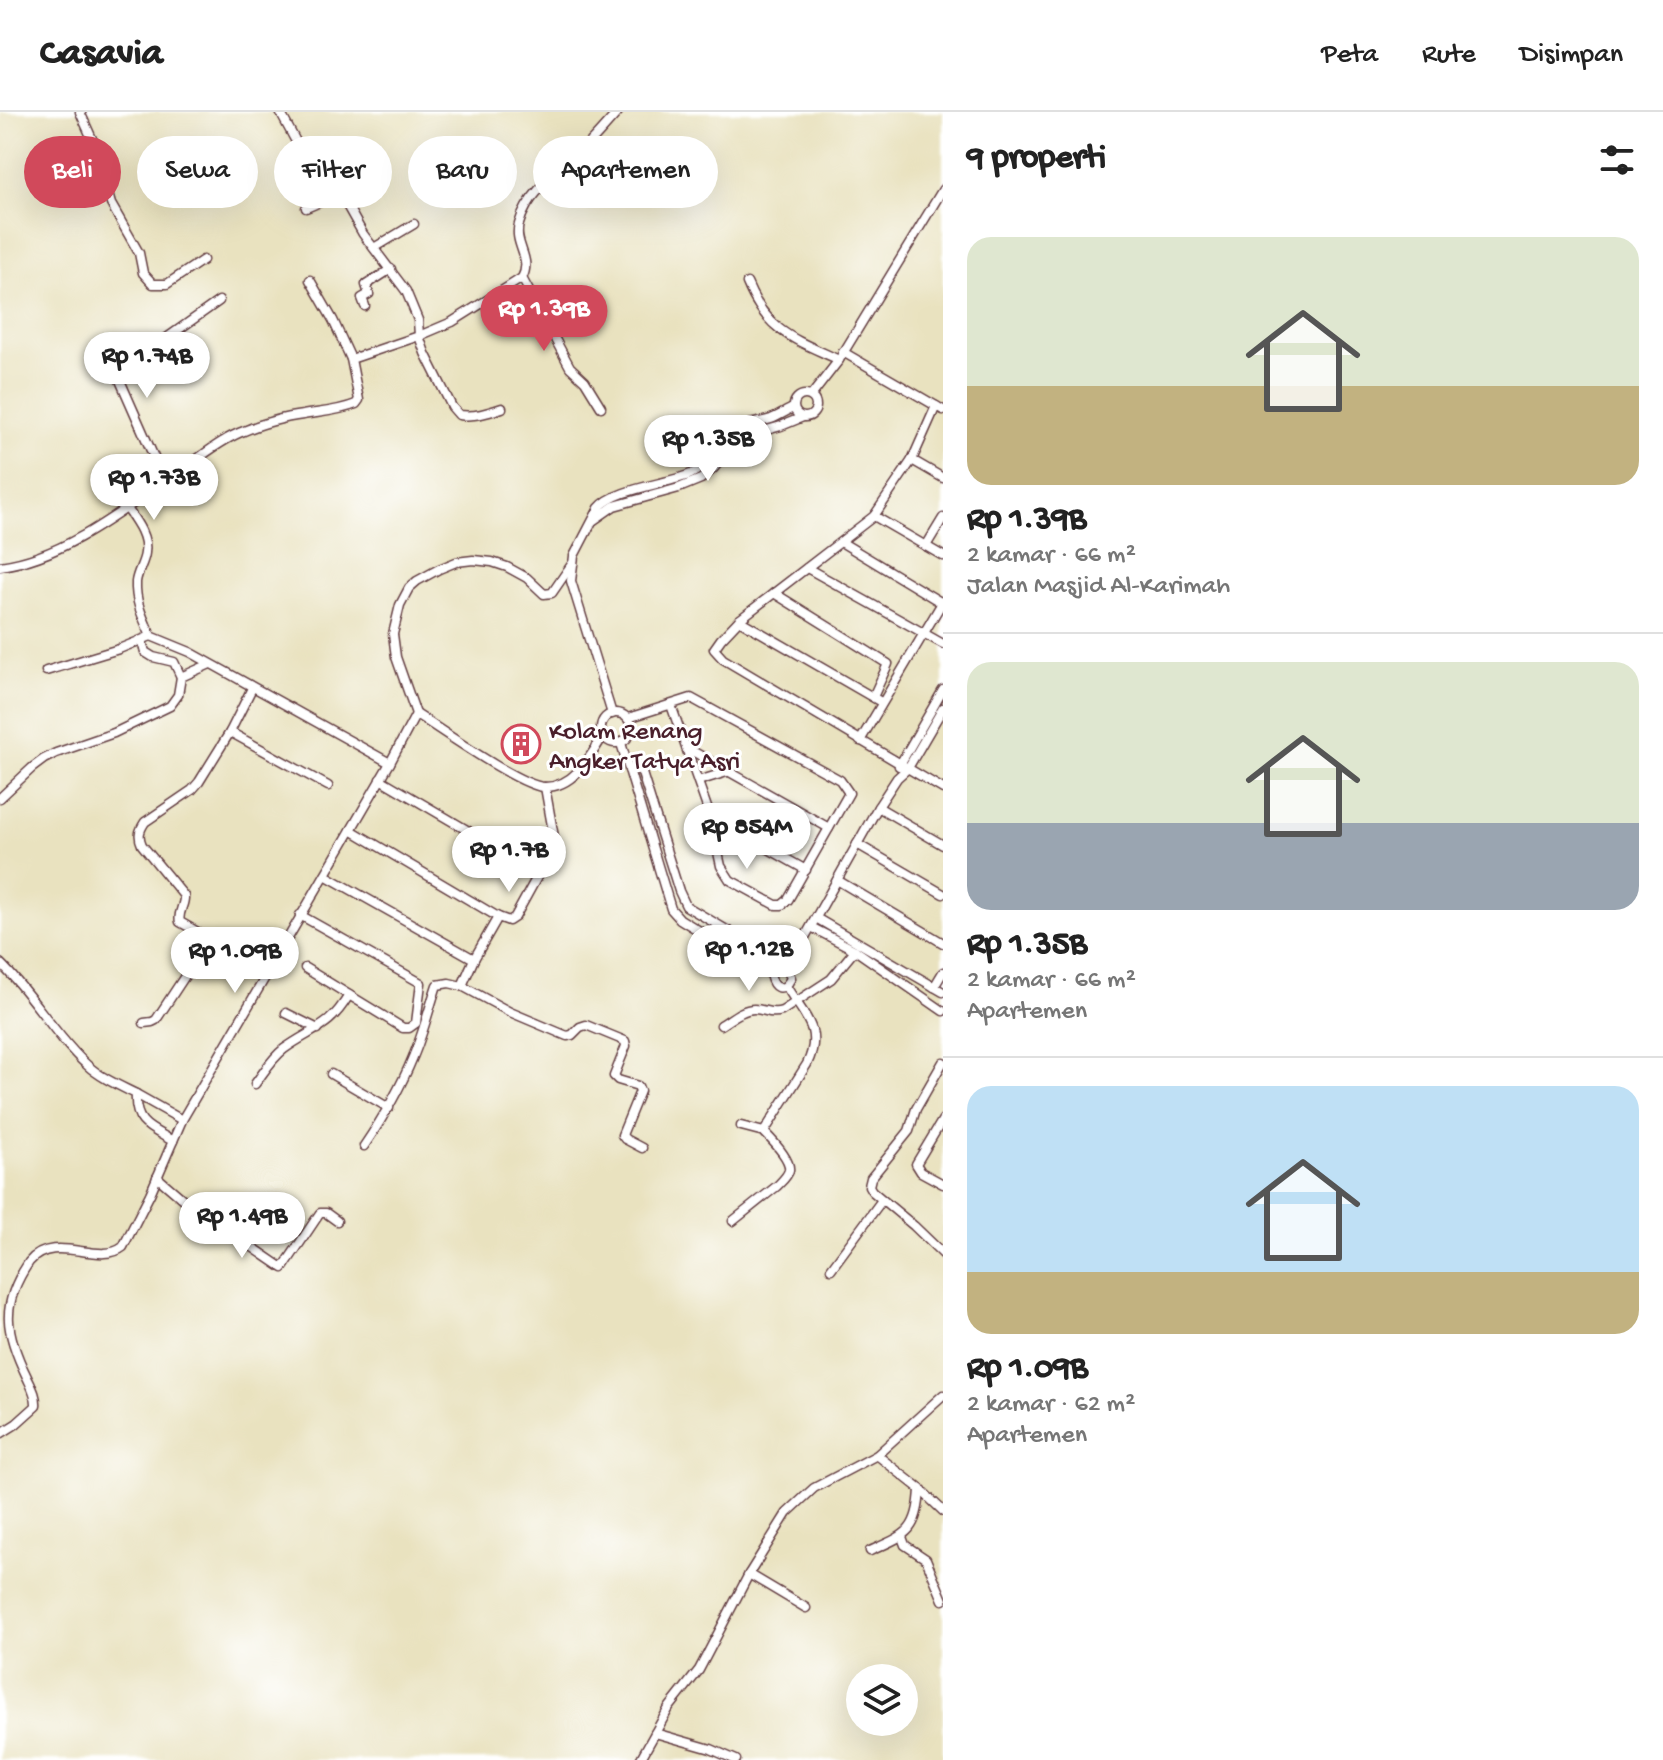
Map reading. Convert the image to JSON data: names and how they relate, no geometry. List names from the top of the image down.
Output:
{
  "places": {
    "building": ["Kolam Renang Angker Tatya Asri"]
  },
  "page": {
    "header": "Casavia",
    "nav": ["Peta", "Rute", "Disimpan"],
    "heading": "9 properti",
    "chip": [
      "Beli",
      "Sewa",
      "Filter",
      "Baru",
      "Apartemen"
    ],
    "list": [
      {
        "name": "Rp 1.39B",
        "note": "2 kamar · 66 m² · Jalan Masjid Al-Karimah"
      },
      {
        "name": "Rp 1.35B",
        "note": "2 kamar · 66 m² · Apartemen"
      },
      {
        "name": "Rp 1.09B",
        "note": "2 kamar · 62 m² · Apartemen"
      }
    ],
    "price": [
      "Rp 1.39B",
      "Rp 1.74B",
      "Rp 1.35B",
      "Rp 1.73B",
      "Rp 854M",
      "Rp 1.7B",
      "Rp 1.12B",
      "Rp 1.09B",
      "Rp 1.49B"
    ]
  }
}
